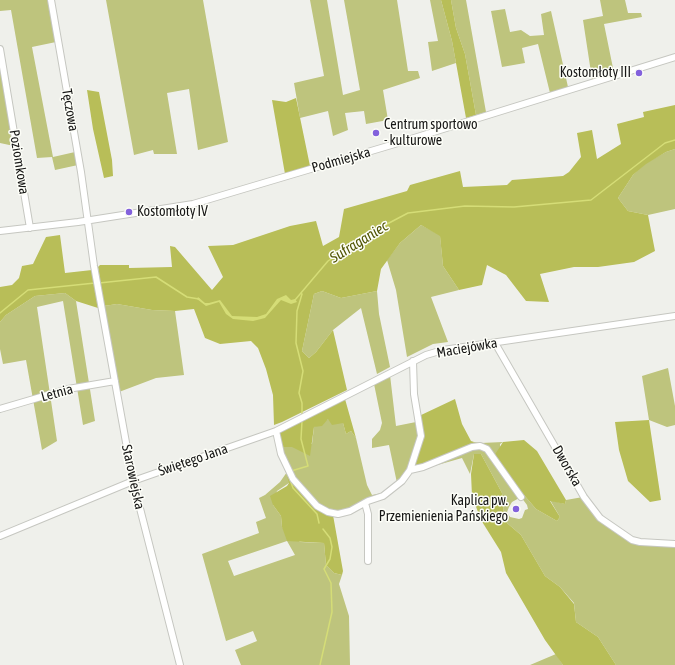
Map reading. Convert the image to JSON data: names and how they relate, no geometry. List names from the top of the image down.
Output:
{
  "streets": {
    "street": [
      "Tęczowa",
      "Podmiejska",
      "Poziomkowa",
      "Maciejówka",
      "Letnia",
      "Świętego Jana",
      "Dworska",
      "Starowiejska"
    ]
  },
  "crossings": [
    ["Tęczowa", "Podmiejska"],
    ["Tęczowa", "Starowiejska"],
    ["Podmiejska", "Poziomkowa"],
    ["Podmiejska", "Starowiejska"],
    ["Maciejówka", "Świętego Jana"],
    ["Maciejówka", "Dworska"],
    ["Letnia", "Starowiejska"],
    ["Świętego Jana", "Starowiejska"]
  ],
  "water": ["Sufraganiec"],
  "places": [
    "Kostomłoty III",
    "Centrum sportowo - kulturowe",
    "Kostomłoty IV",
    "Kaplica pw. Przemienienia Pańskiego"
  ]
}
